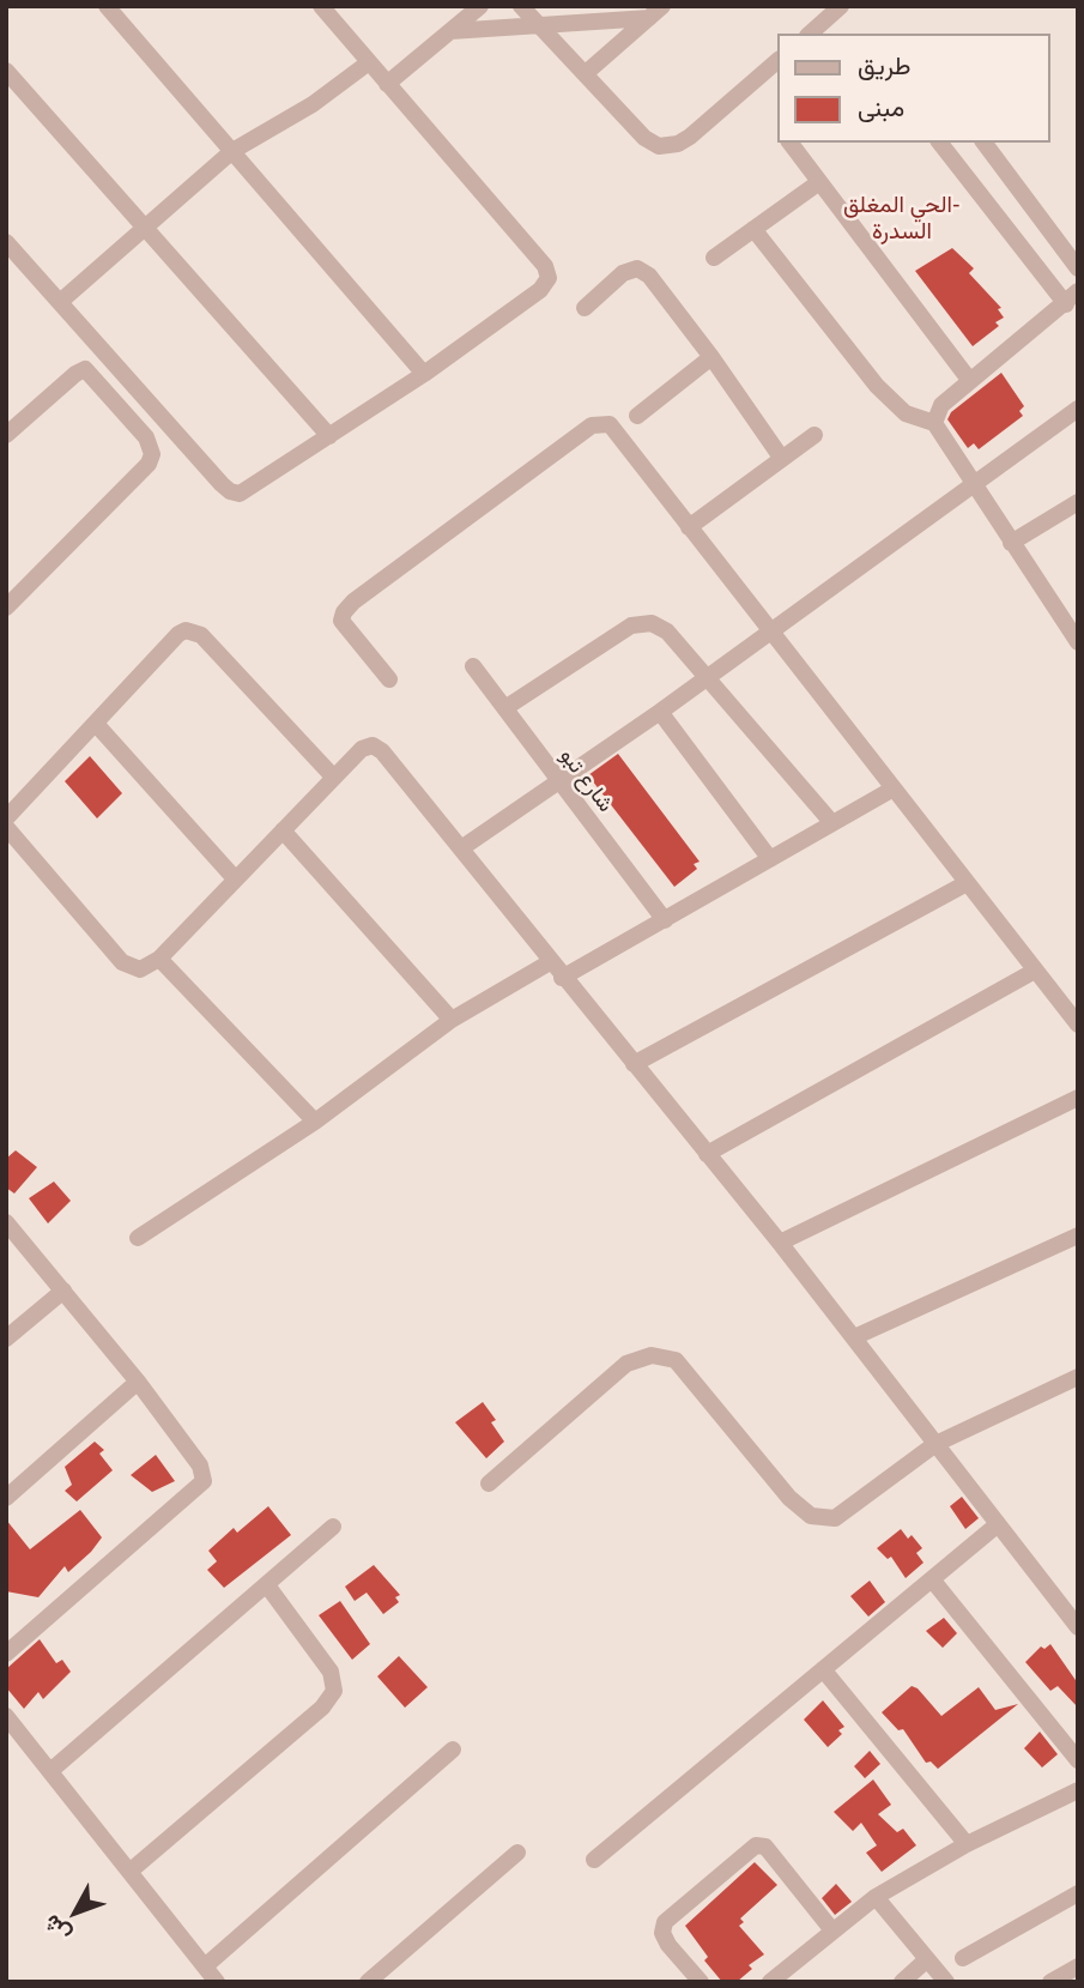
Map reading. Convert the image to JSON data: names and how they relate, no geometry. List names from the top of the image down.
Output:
{
  "streets": {
    "street": ["شارع تبو"]
  },
  "districts": ["الحي المغلق- السدرة"],
  "legend": ["طريق", "مبنى"],
  "north": "bottom left"
}
